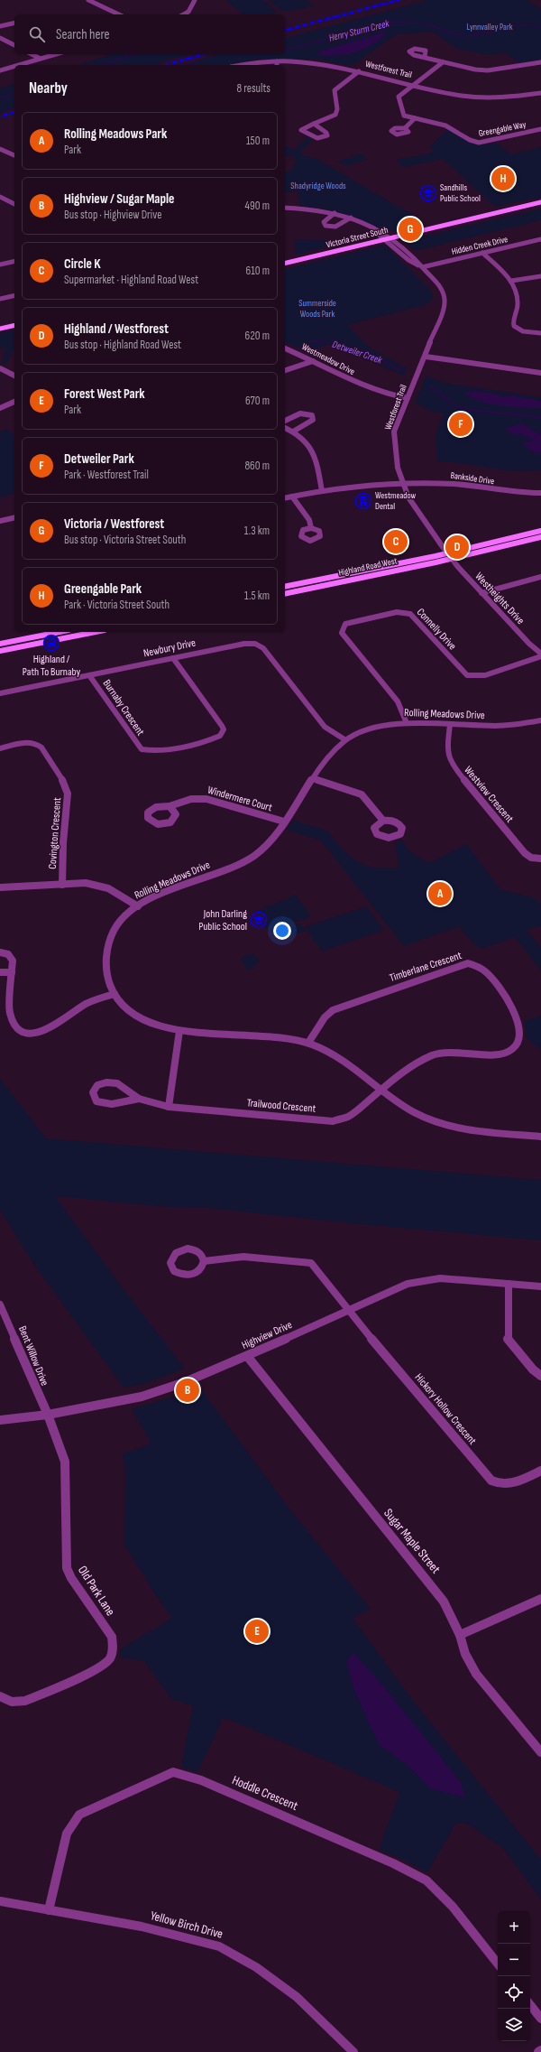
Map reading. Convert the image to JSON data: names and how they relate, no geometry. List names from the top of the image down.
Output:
{
  "streets": {
    "main road": ["Victoria Street South", "Highland Road West"],
    "street": [
      "Westforest Trail",
      "Greengable Way",
      "Hidden Creek Drive",
      "Westmeadow Drive",
      "Bankside Drive",
      "Westheights Drive",
      "Connelly Drive",
      "Newbury Drive",
      "Burnaby Crescent",
      "Rolling Meadows Drive",
      "Westview Crescent",
      "Windermere Court",
      "Covington Crescent",
      "Timberlane Crescent",
      "Trailwood Crescent",
      "Highview Drive",
      "Bent Willow Drive",
      "Hickory Hollow Crescent",
      "Sugar Maple Street",
      "Old Park Lane",
      "Hoddle Crescent",
      "Yellow Birch Drive"
    ]
  },
  "crossings": [
    ["Westforest Trail", "Greengable Way"],
    ["Westforest Trail", "Victoria Street South"],
    ["Westforest Trail", "Hidden Creek Drive"],
    ["Westforest Trail", "Westmeadow Drive"],
    ["Westforest Trail", "Bankside Drive"],
    ["Westforest Trail", "Highland Road West"],
    ["Westforest Trail", "Westheights Drive"],
    ["Highland Road West", "Westheights Drive"],
    ["Connelly Drive", "Rolling Meadows Drive"],
    ["Newbury Drive", "Burnaby Crescent"],
    ["Newbury Drive", "Rolling Meadows Drive"],
    ["Rolling Meadows Drive", "Westview Crescent"],
    ["Rolling Meadows Drive", "Windermere Court"],
    ["Rolling Meadows Drive", "Timberlane Crescent"],
    ["Rolling Meadows Drive", "Trailwood Crescent"],
    ["Timberlane Crescent", "Trailwood Crescent"],
    ["Highview Drive", "Bent Willow Drive"],
    ["Highview Drive", "Hickory Hollow Crescent"],
    ["Highview Drive", "Sugar Maple Street"],
    ["Highview Drive", "Old Park Lane"],
    ["Bent Willow Drive", "Old Park Lane"],
    ["Hoddle Crescent", "Yellow Birch Drive"]
  ],
  "water": ["Henry Sturm Creek", "Detweiler Creek"],
  "parks": ["Lynnvalley Park", "Shadyridge Woods", "Summerside Woods Park"],
  "places": {
    "school or university": ["Sandhills Public School", "John Darling Public School"],
    "building": ["Westmeadow Dental"],
    "bus stop": ["Highland / Path To Burnaby"]
  },
  "page": {
    "search": "Search here",
    "heading": ["Nearby", "8 results"],
    "list": [
      {
        "mark": "A",
        "name": "Rolling Meadows Park",
        "note": "Park",
        "value": "150 m"
      },
      {
        "mark": "B",
        "name": "Highview / Sugar Maple",
        "note": "Bus stop · Highview Drive",
        "value": "490 m"
      },
      {
        "mark": "C",
        "name": "Circle K",
        "note": "Supermarket · Highland Road West",
        "value": "610 m"
      },
      {
        "mark": "D",
        "name": "Highland / Westforest",
        "note": "Bus stop · Highland Road West",
        "value": "620 m"
      },
      {
        "mark": "E",
        "name": "Forest West Park",
        "note": "Park",
        "value": "670 m"
      },
      {
        "mark": "F",
        "name": "Detweiler Park",
        "note": "Park · Westforest Trail",
        "value": "860 m"
      },
      {
        "mark": "G",
        "name": "Victoria / Westforest",
        "note": "Bus stop · Victoria Street South",
        "value": "1.3 km"
      },
      {
        "mark": "H",
        "name": "Greengable Park",
        "note": "Park · Victoria Street South",
        "value": "1.5 km"
      }
    ],
    "pins": [
      "H",
      "G",
      "F",
      "C",
      "D",
      "A",
      "B",
      "E"
    ],
    "map_buttons": ["+", "−"]
  }
}
